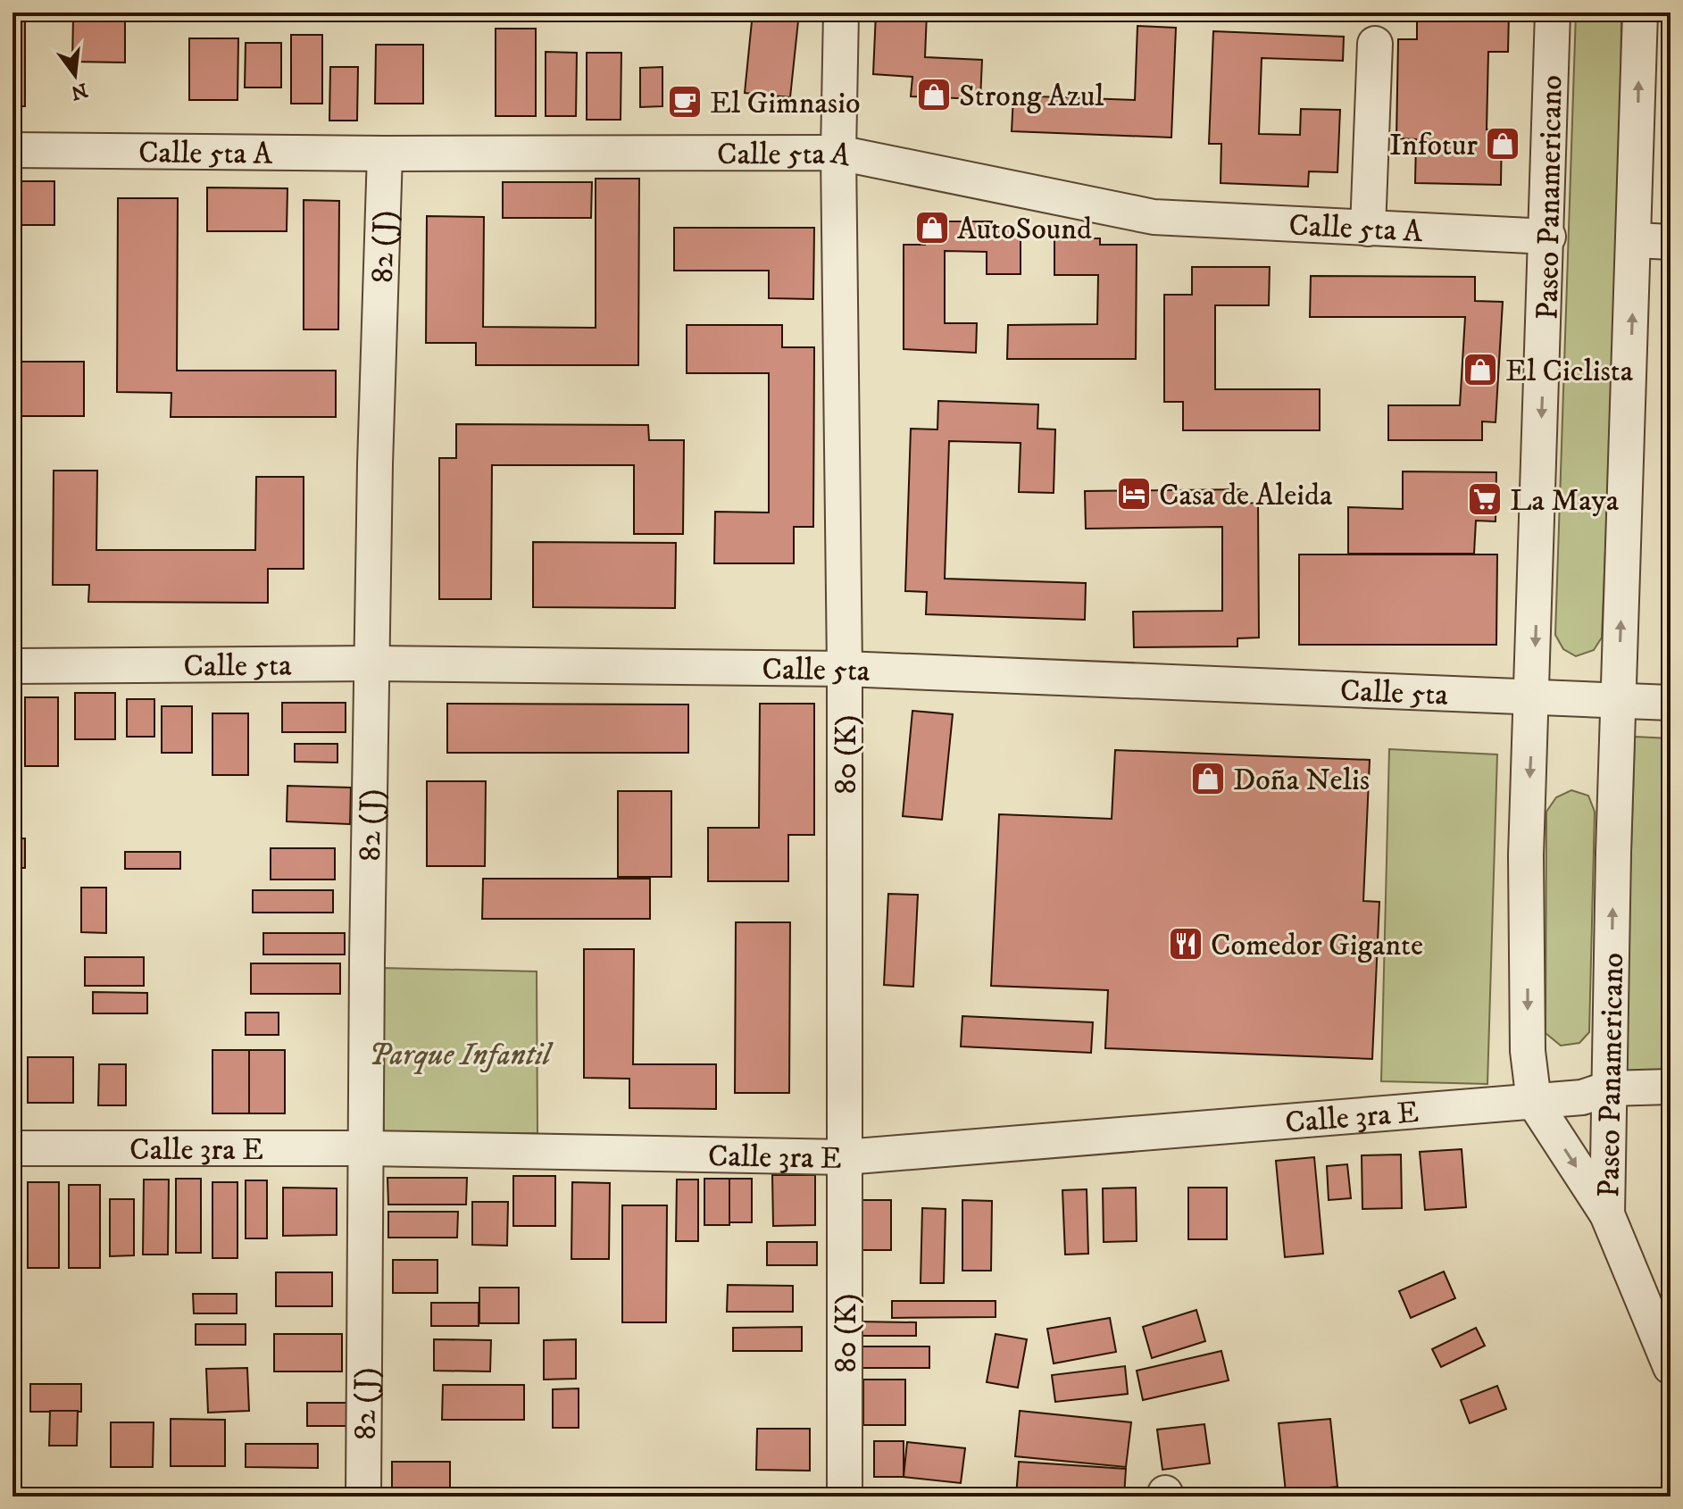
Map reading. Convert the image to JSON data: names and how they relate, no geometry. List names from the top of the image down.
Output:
{
  "streets": {
    "street": [
      "Calle 5ta A",
      "Paseo Panamericano",
      "82 (J)",
      "Calle 5ta",
      "80 (K)",
      "Calle 3ra E"
    ]
  },
  "crossings": [
    ["Calle 5ta A", "Paseo Panamericano"],
    ["Calle 5ta A", "82 (J)"],
    ["Calle 5ta A", "80 (K)"],
    ["Paseo Panamericano", "Calle 5ta"],
    ["Paseo Panamericano", "Calle 3ra E"],
    ["82 (J)", "Calle 5ta"],
    ["82 (J)", "Calle 3ra E"],
    ["Calle 5ta", "80 (K)"],
    ["80 (K)", "Calle 3ra E"]
  ],
  "parks": ["Parque Infantil"],
  "places": {
    "shop": [
      "Strong Azul",
      "Infotur",
      "AutoSound",
      "El Ciclista",
      "Doña Nelis"
    ],
    "cafe": ["El Gimnasio"],
    "hotel": ["Casa de Aleida"],
    "supermarket": ["La Maya"],
    "restaurant": ["Comedor Gigante"]
  },
  "north": "bottom"
}
